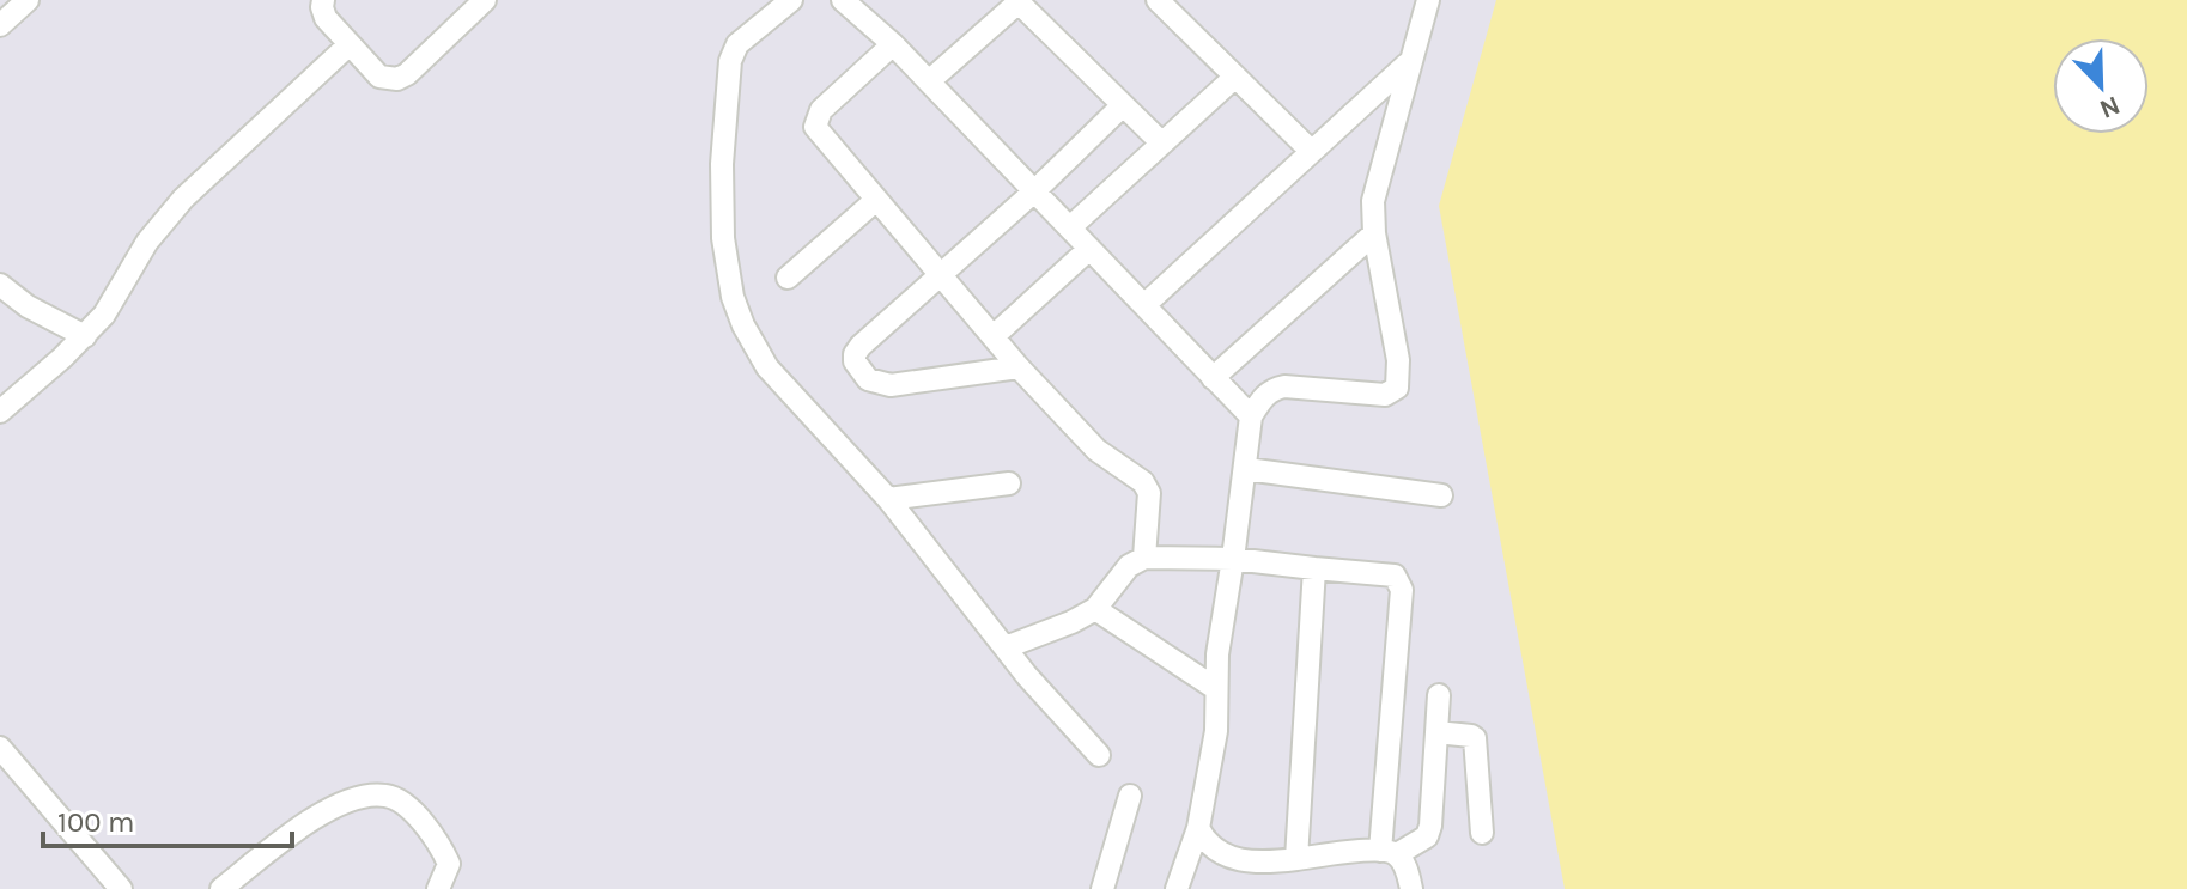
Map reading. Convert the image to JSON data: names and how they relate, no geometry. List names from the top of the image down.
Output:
{
  "scale_bar": "100 m",
  "north": "bottom right"
}
